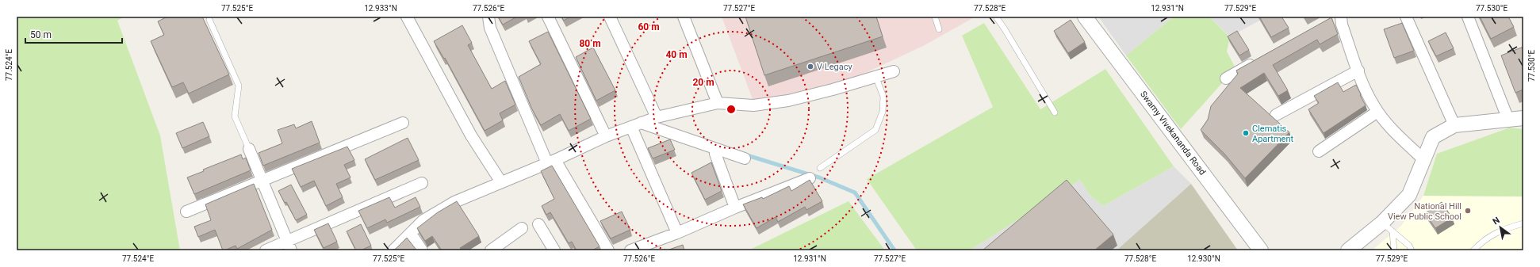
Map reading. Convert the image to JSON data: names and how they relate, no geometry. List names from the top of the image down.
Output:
{
  "streets": {
    "street": ["Swamy Vivekananda Road"]
  },
  "places": ["V Legacy", "Clematis Apartment", "National Hill View Public School"],
  "scale_bar": "50 m",
  "north": "top left",
  "coordinates": [
    "77.525°E",
    "12.933°N",
    "77.526°E",
    "77.527°E",
    "77.528°E",
    "12.931°N",
    "77.529°E",
    "77.530°E",
    "77.524°E",
    "12.930°N"
  ],
  "rings": [
    "60 m",
    "80 m",
    "40 m",
    "20 m"
  ]
}
